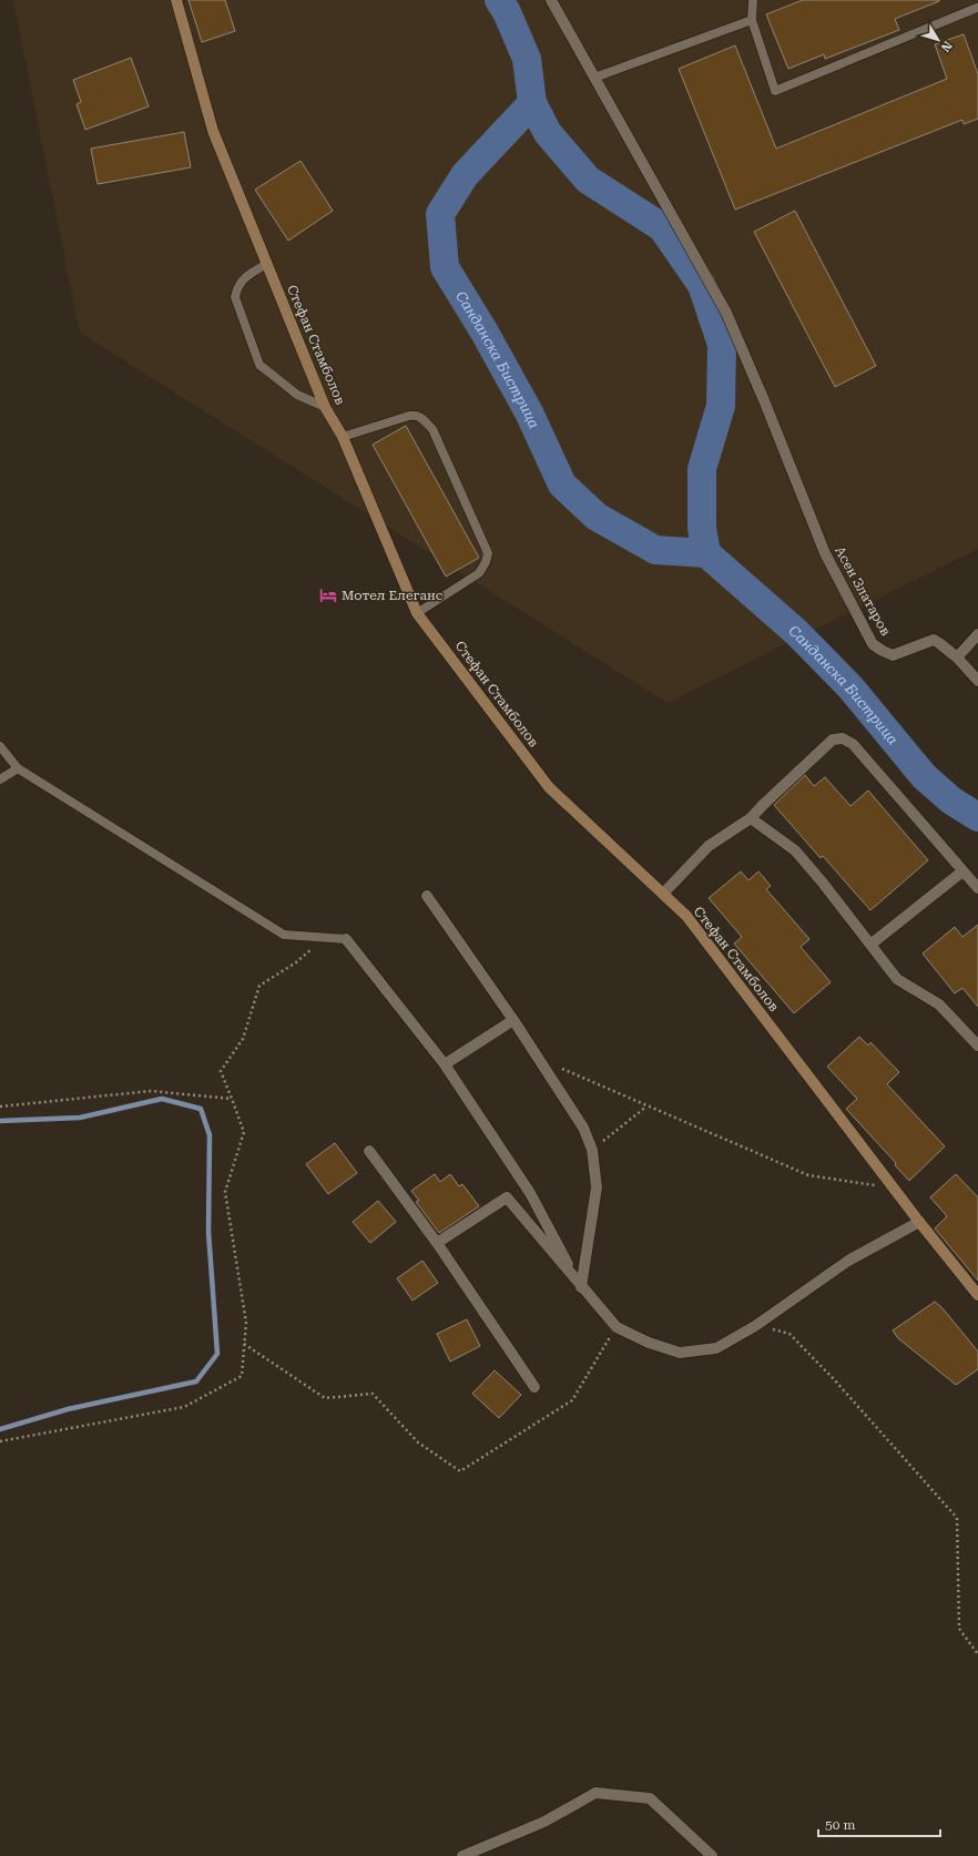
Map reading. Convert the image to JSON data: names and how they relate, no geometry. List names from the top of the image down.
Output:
{
  "streets": {
    "street": ["Стефан Стамболов", "Асен Златаров"]
  },
  "water": ["Санданска Бистрица"],
  "places": {
    "hotel": ["Мотел Елеганс"]
  },
  "scale_bar": "50 m",
  "north": "bottom right"
}
